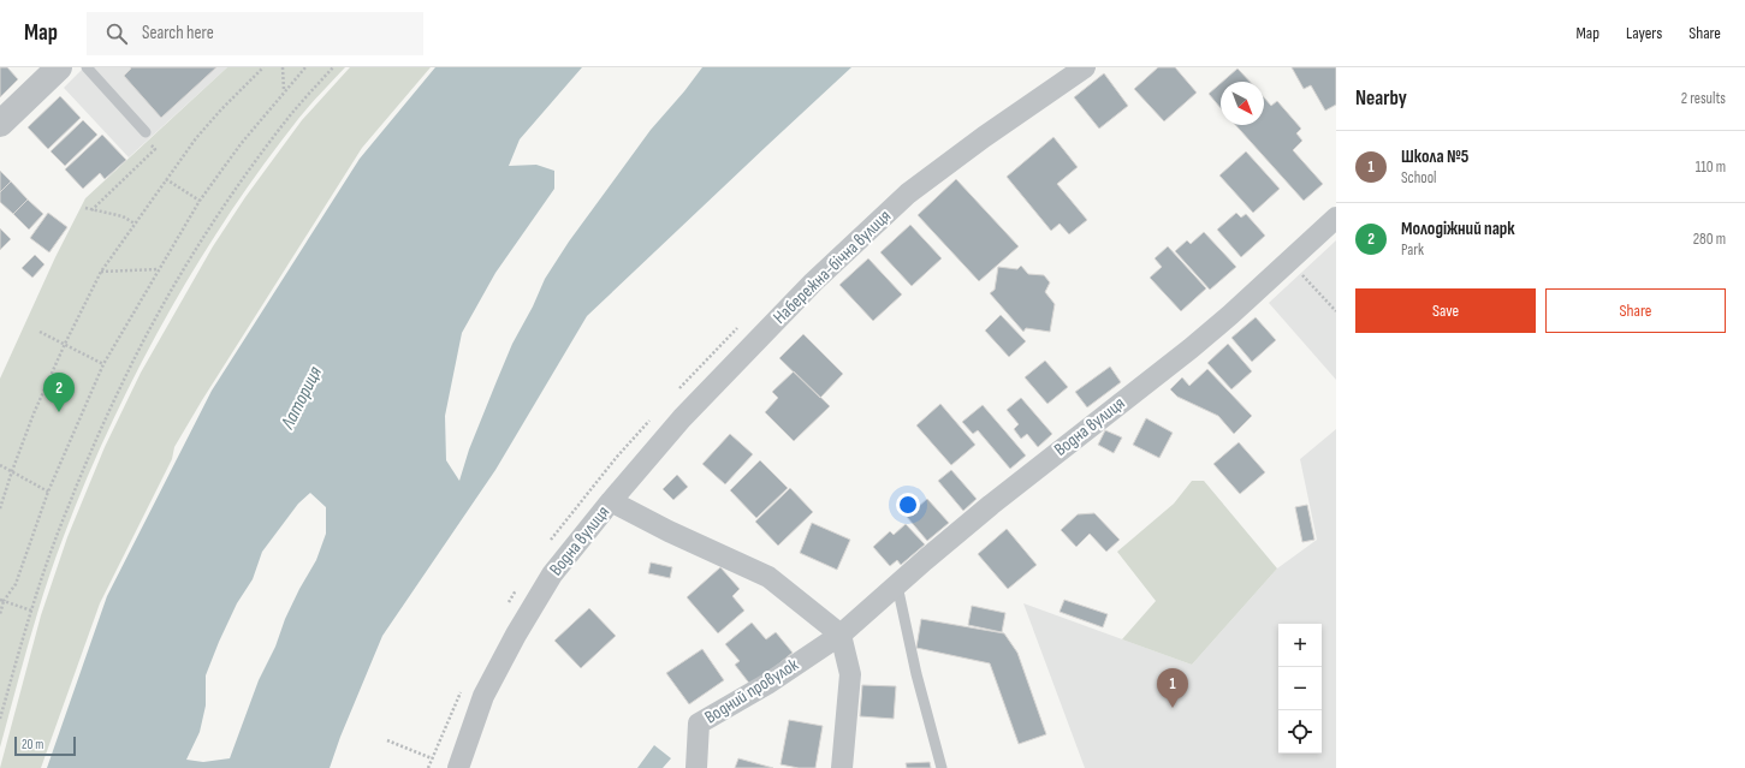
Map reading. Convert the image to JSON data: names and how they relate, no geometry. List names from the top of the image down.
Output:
{
  "streets": {
    "street": ["Набережна-бічна вулиця", "Водна вулиця", "Водний провулок"]
  },
  "crossings": [
    ["Набережна-бічна вулиця", "Водна вулиця"],
    ["Водна вулиця", "Водний провулок"]
  ],
  "water": ["Латориця"],
  "scale_bar": "20 m",
  "north": "bottom right",
  "page": {
    "header": "Map",
    "search": "Search here",
    "nav": ["Map", "Layers", "Share"],
    "heading": ["Nearby", "2 results"],
    "list": [
      {
        "mark": "1",
        "name": "Школа №5",
        "note": "School",
        "value": "110 m"
      },
      {
        "mark": "2",
        "name": "Молодіжний парк",
        "note": "Park",
        "value": "280 m"
      }
    ],
    "buttons": ["Save", "Share"],
    "pins": ["2", "1"],
    "map_buttons": ["+", "−"],
    "scale": "20 m"
  }
}
